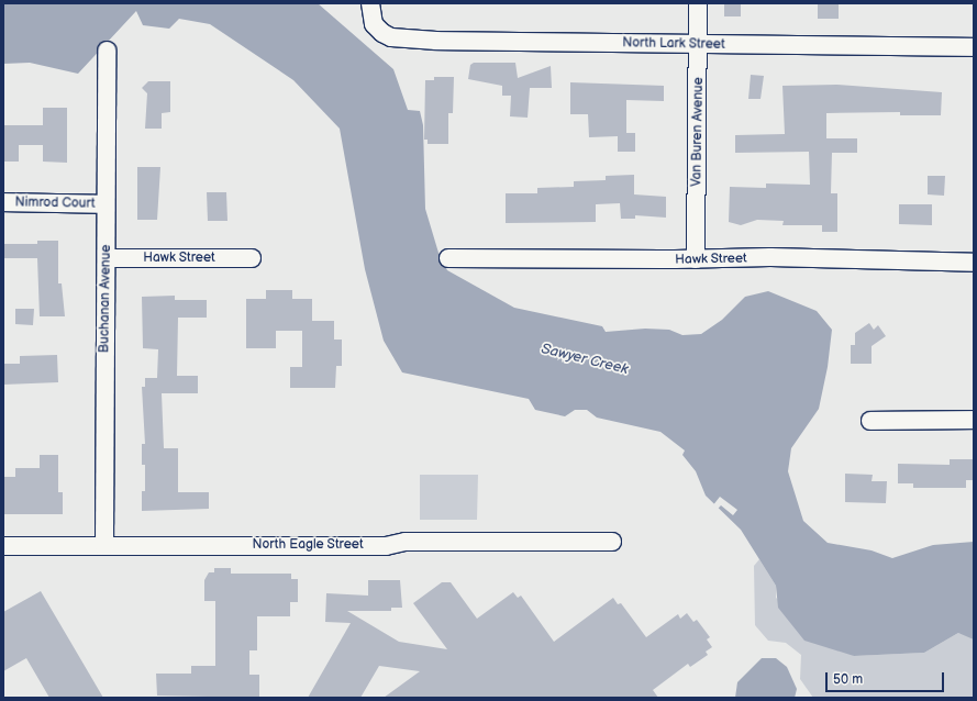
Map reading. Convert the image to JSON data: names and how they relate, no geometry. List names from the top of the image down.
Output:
{
  "streets": {
    "street": [
      "North Lark Street",
      "Van Buren Avenue",
      "Nimrod Court",
      "Hawk Street",
      "Buchanan Avenue",
      "North Eagle Street"
    ]
  },
  "crossings": [
    ["North Lark Street", "Van Buren Avenue"],
    ["Van Buren Avenue", "Hawk Street"],
    ["Nimrod Court", "Buchanan Avenue"],
    ["Hawk Street", "Buchanan Avenue"],
    ["Buchanan Avenue", "North Eagle Street"]
  ],
  "water": ["Sawyer Creek"],
  "scale_bar": "50 m"
}
